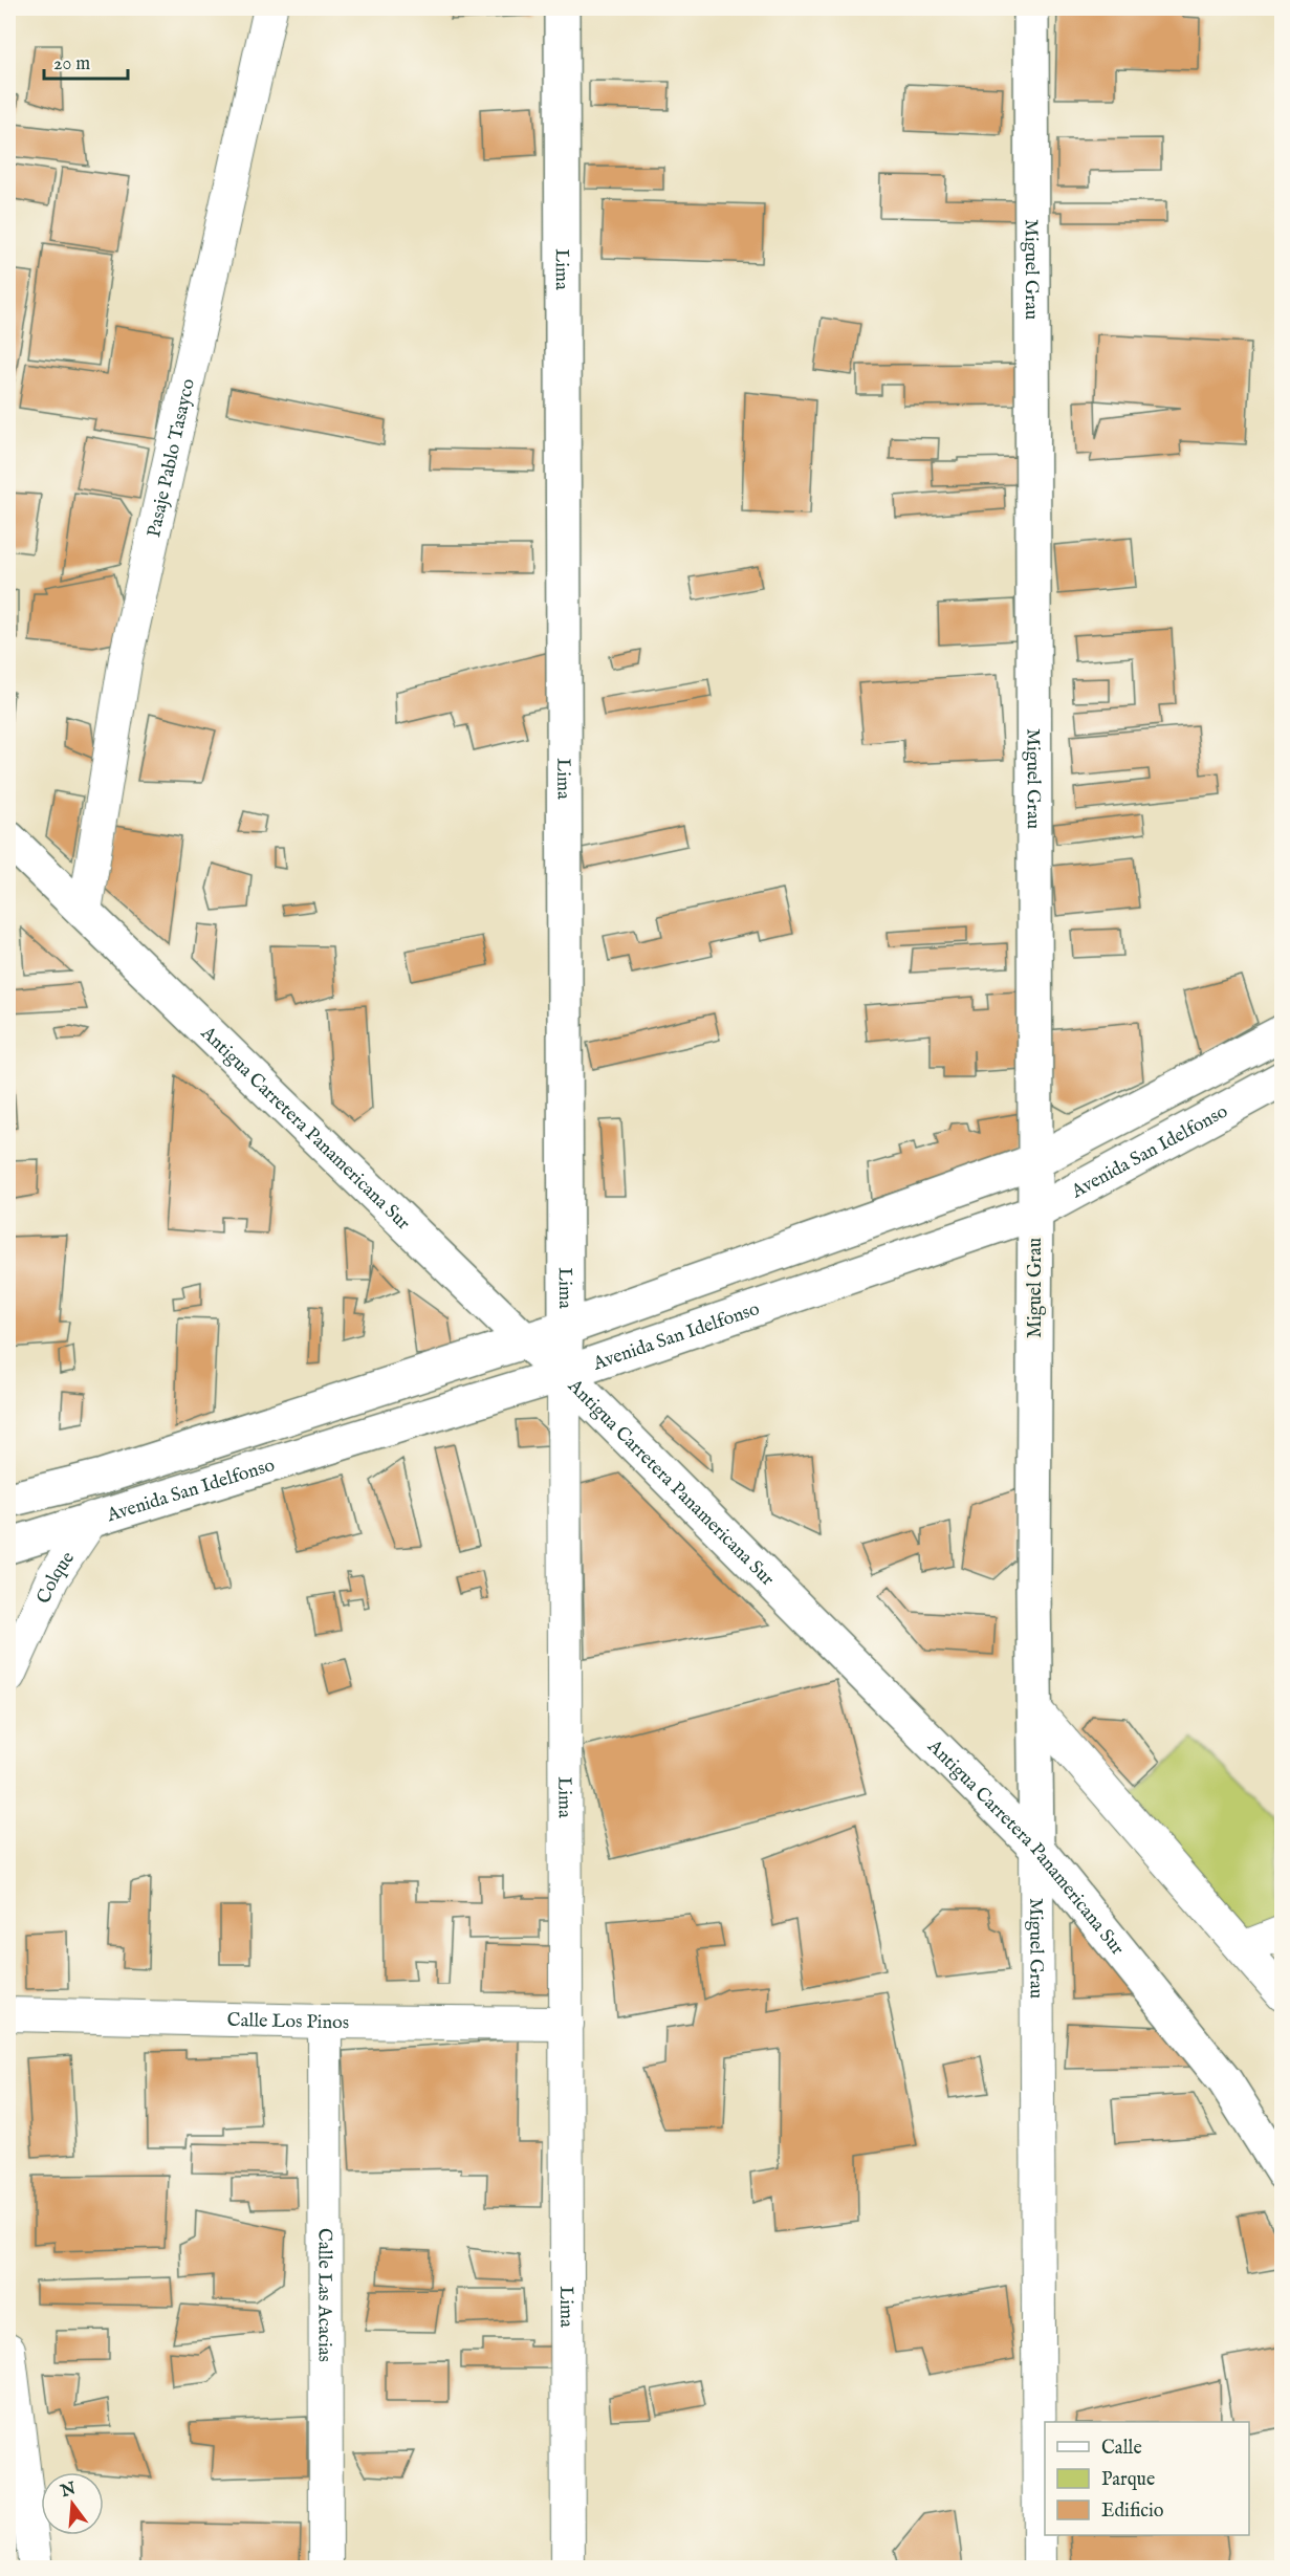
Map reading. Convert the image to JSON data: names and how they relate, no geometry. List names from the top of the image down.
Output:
{
  "streets": {
    "main road": [
      "Lima",
      "Miguel Grau",
      "Antigua Carretera Panamericana Sur",
      "Avenida San Idelfonso"
    ],
    "street": [
      "Pasaje Pablo Tasayco",
      "Colque",
      "Calle Los Pinos",
      "Calle Las Acacias"
    ]
  },
  "crossings": [
    ["Lima", "Antigua Carretera Panamericana Sur"],
    ["Lima", "Avenida San Idelfonso"],
    ["Lima", "Calle Los Pinos"],
    ["Miguel Grau", "Antigua Carretera Panamericana Sur"],
    ["Miguel Grau", "Avenida San Idelfonso"],
    ["Pasaje Pablo Tasayco", "Antigua Carretera Panamericana Sur"],
    ["Antigua Carretera Panamericana Sur", "Avenida San Idelfonso"],
    ["Avenida San Idelfonso", "Colque"],
    ["Calle Los Pinos", "Calle Las Acacias"]
  ],
  "legend": ["Calle", "Parque", "Edificio"],
  "scale_bar": "20 m",
  "north": "top"
}
